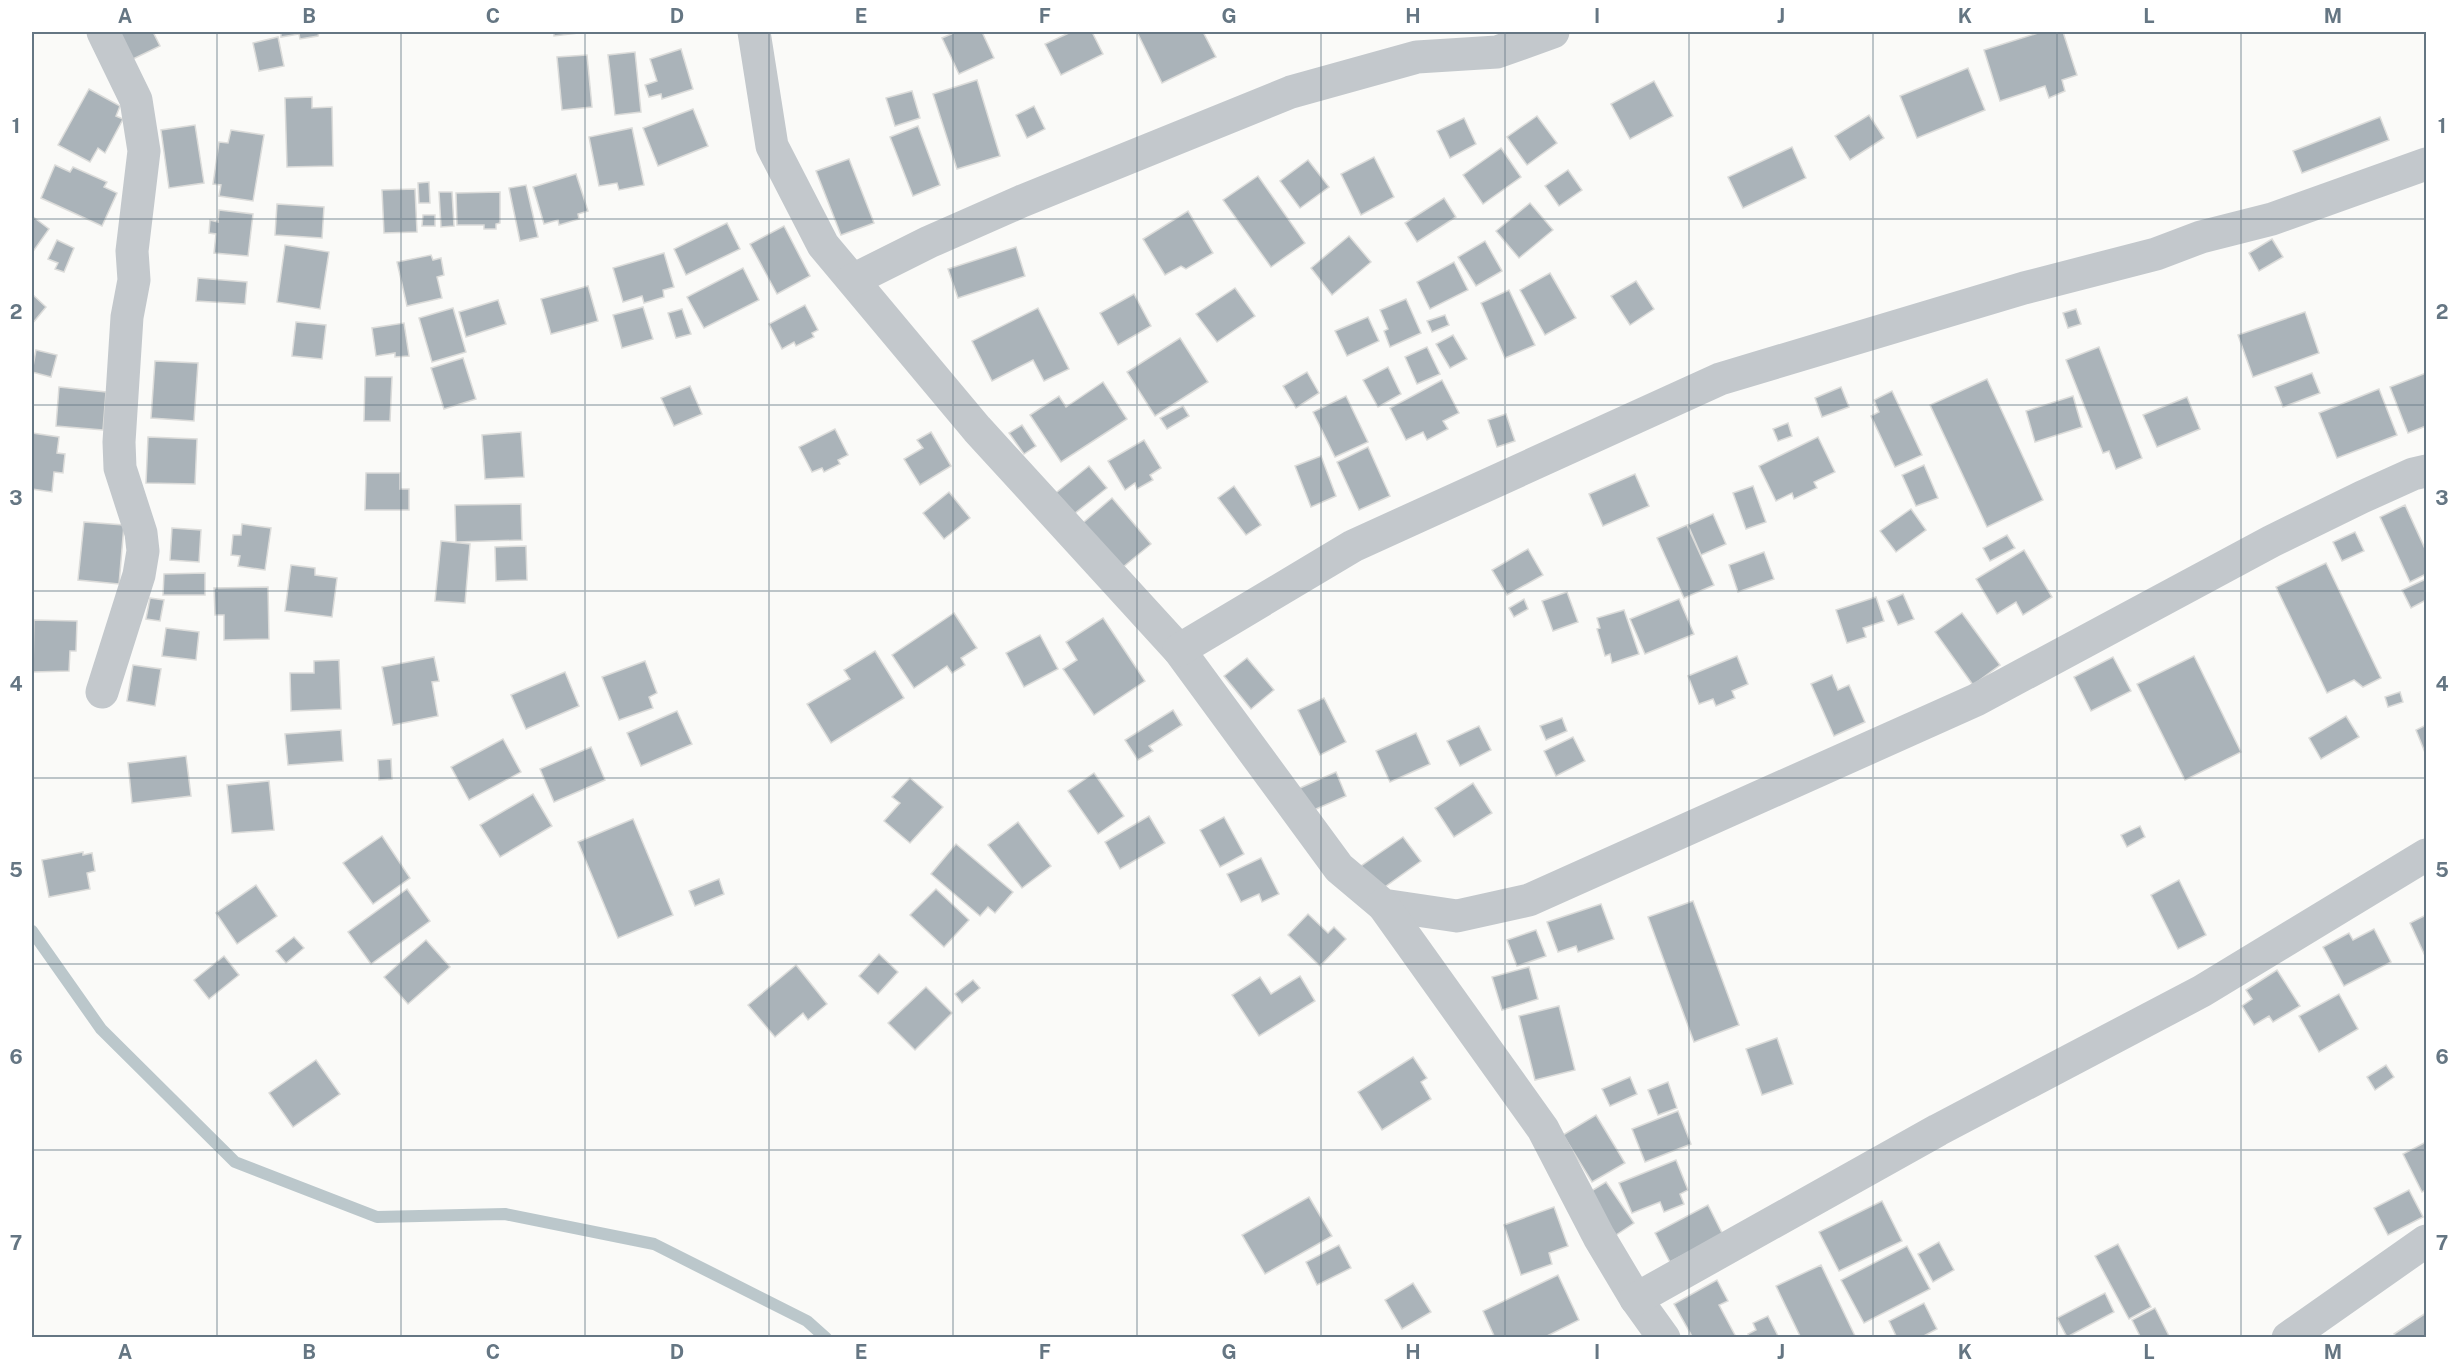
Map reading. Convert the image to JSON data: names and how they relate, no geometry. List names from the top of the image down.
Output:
{
  "grid": {
    "columns": [
      "A",
      "B",
      "C",
      "D",
      "E",
      "F",
      "G",
      "H",
      "I",
      "J",
      "K",
      "L",
      "M"
    ],
    "rows": [
      "1",
      "2",
      "3",
      "4",
      "5",
      "6",
      "7"
    ]
  }
}
